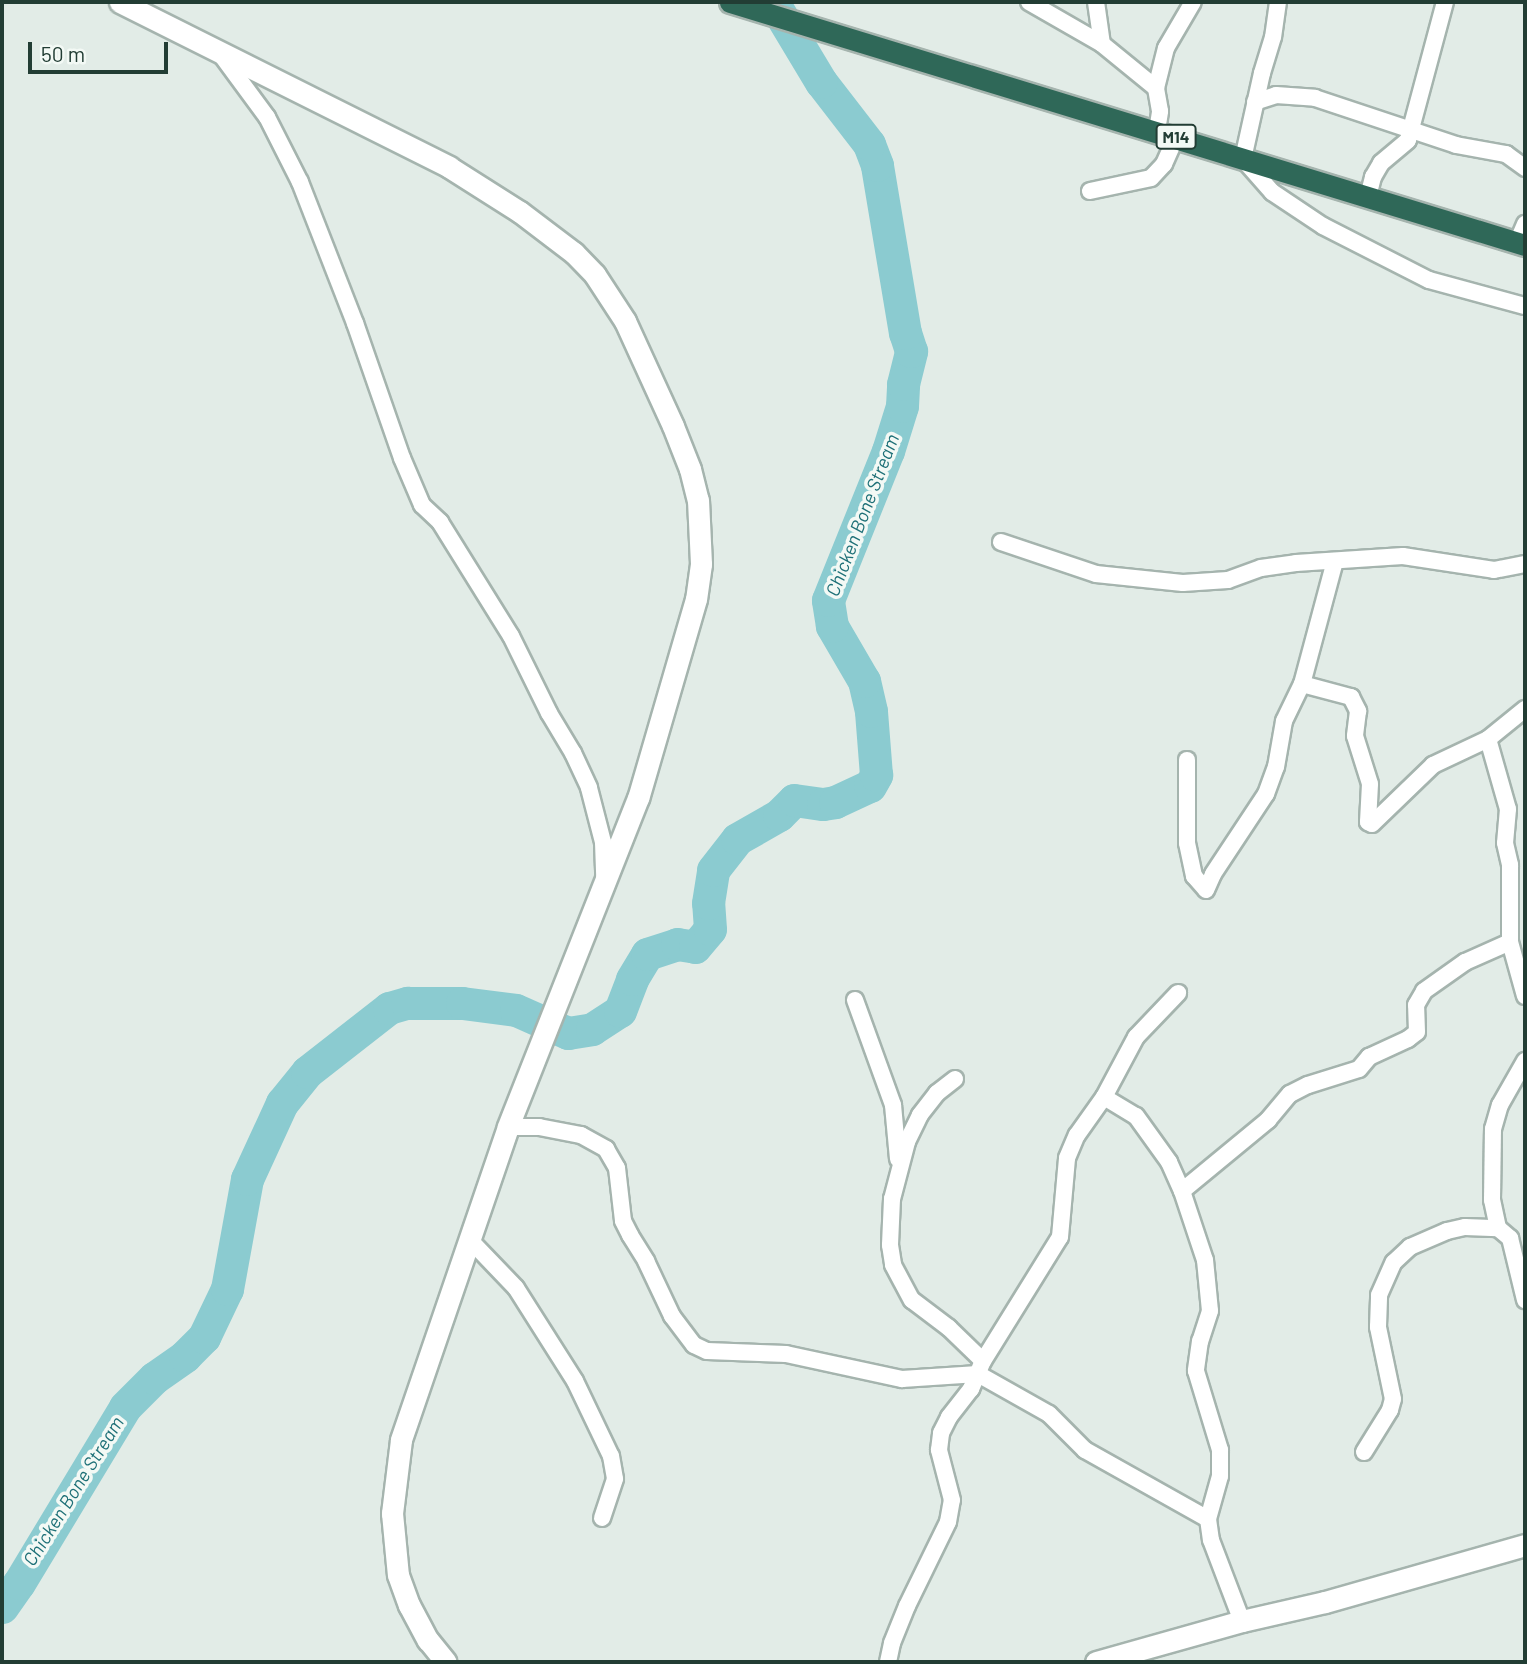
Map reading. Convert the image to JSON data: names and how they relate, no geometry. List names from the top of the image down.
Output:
{
  "streets": {
    "highway": ["M14"]
  },
  "water": ["Chicken Bone Stream"],
  "scale_bar": "50 m"
}
